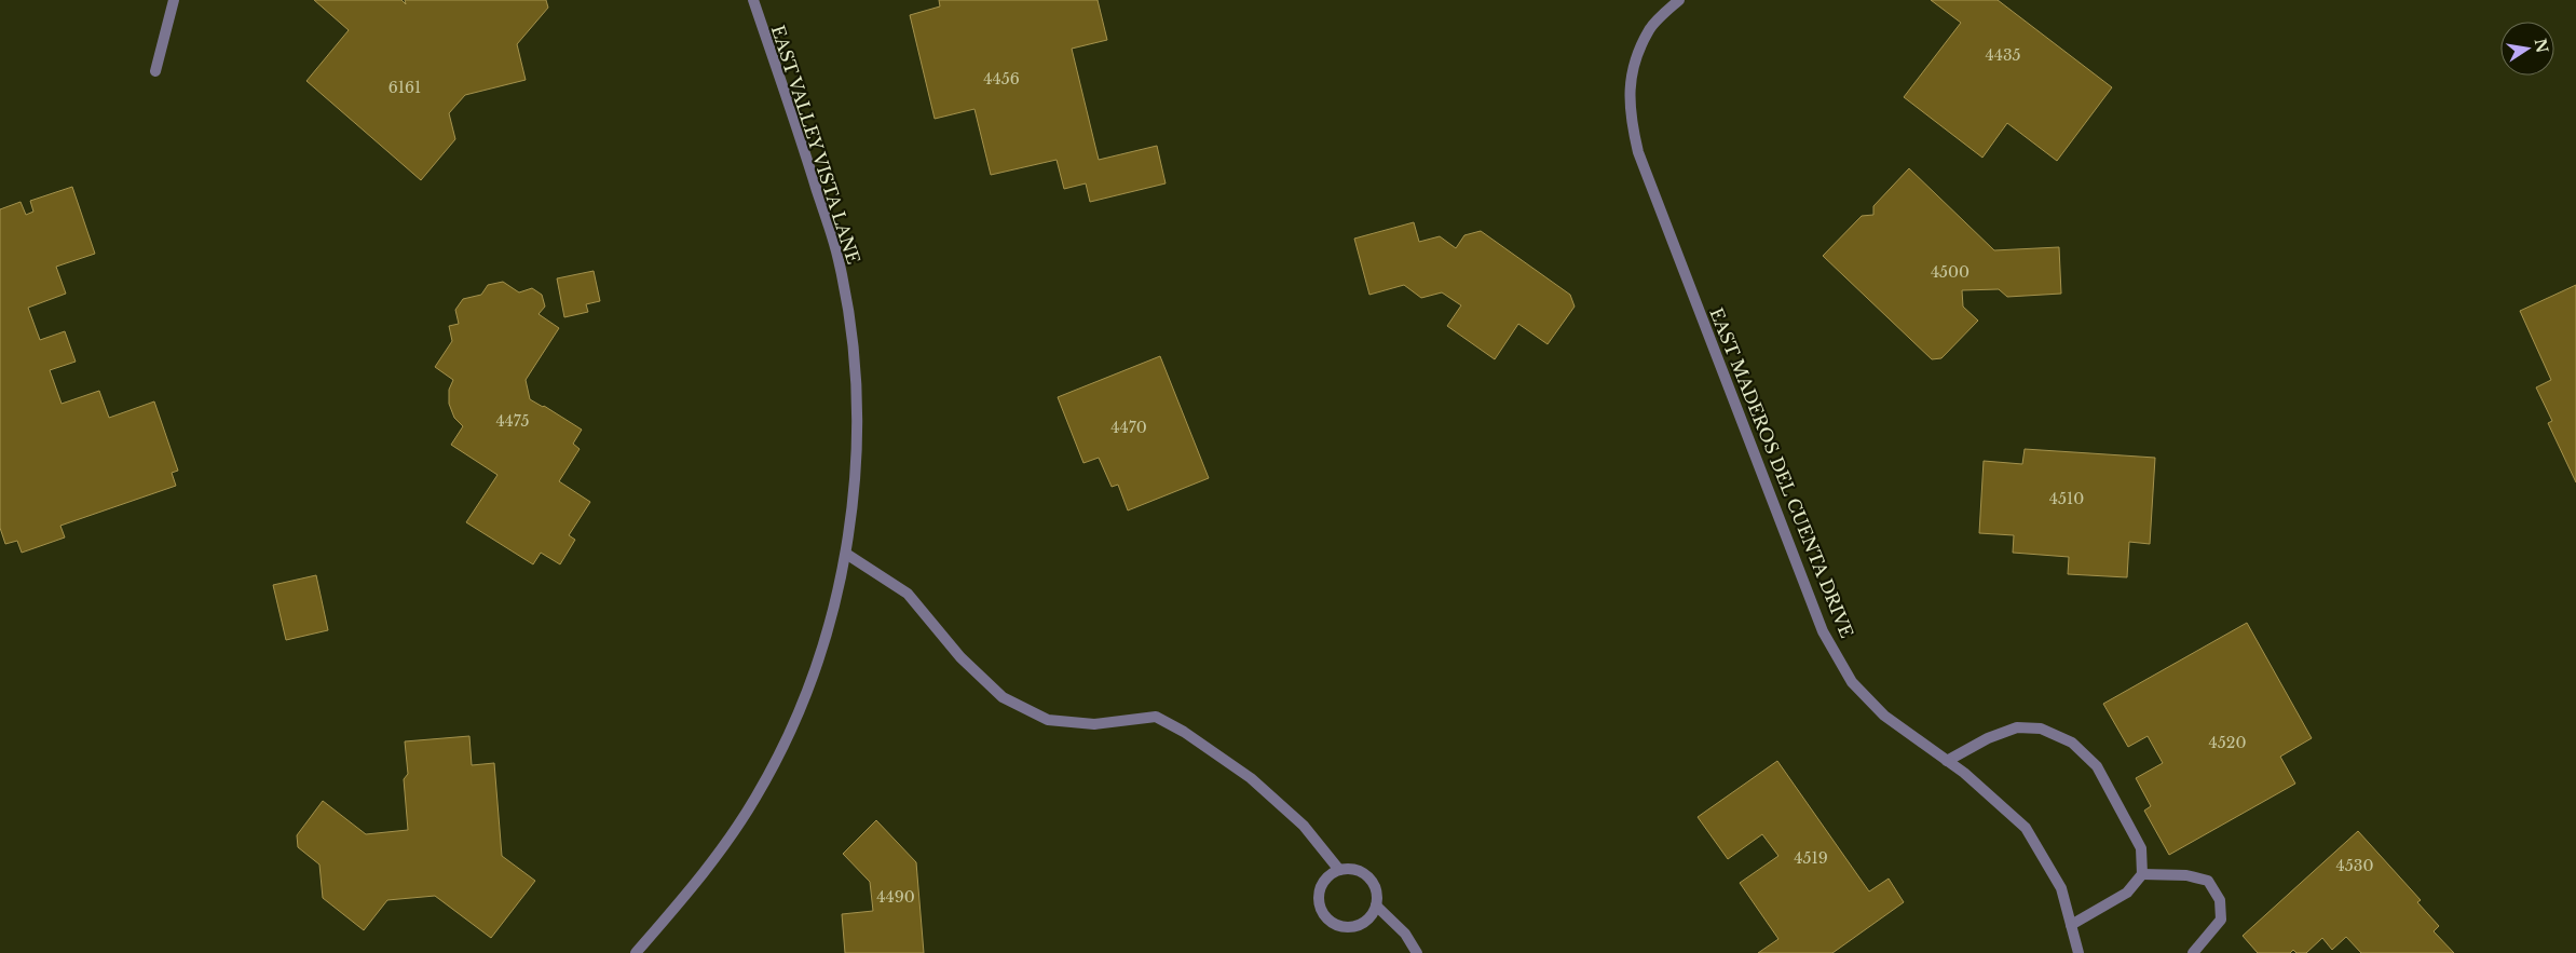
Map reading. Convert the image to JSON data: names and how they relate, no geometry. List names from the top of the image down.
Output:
{
  "streets": {
    "street": ["EAST VALLEY VISTA LANE", "EAST MADEROS DEL CUENTA DRIVE"]
  },
  "house_numbers": [
    "4435",
    "4456",
    "6161",
    "4500",
    "4475",
    "4470",
    "4510",
    "4520",
    "4519",
    "4530",
    "4490"
  ],
  "north": "right"
}
